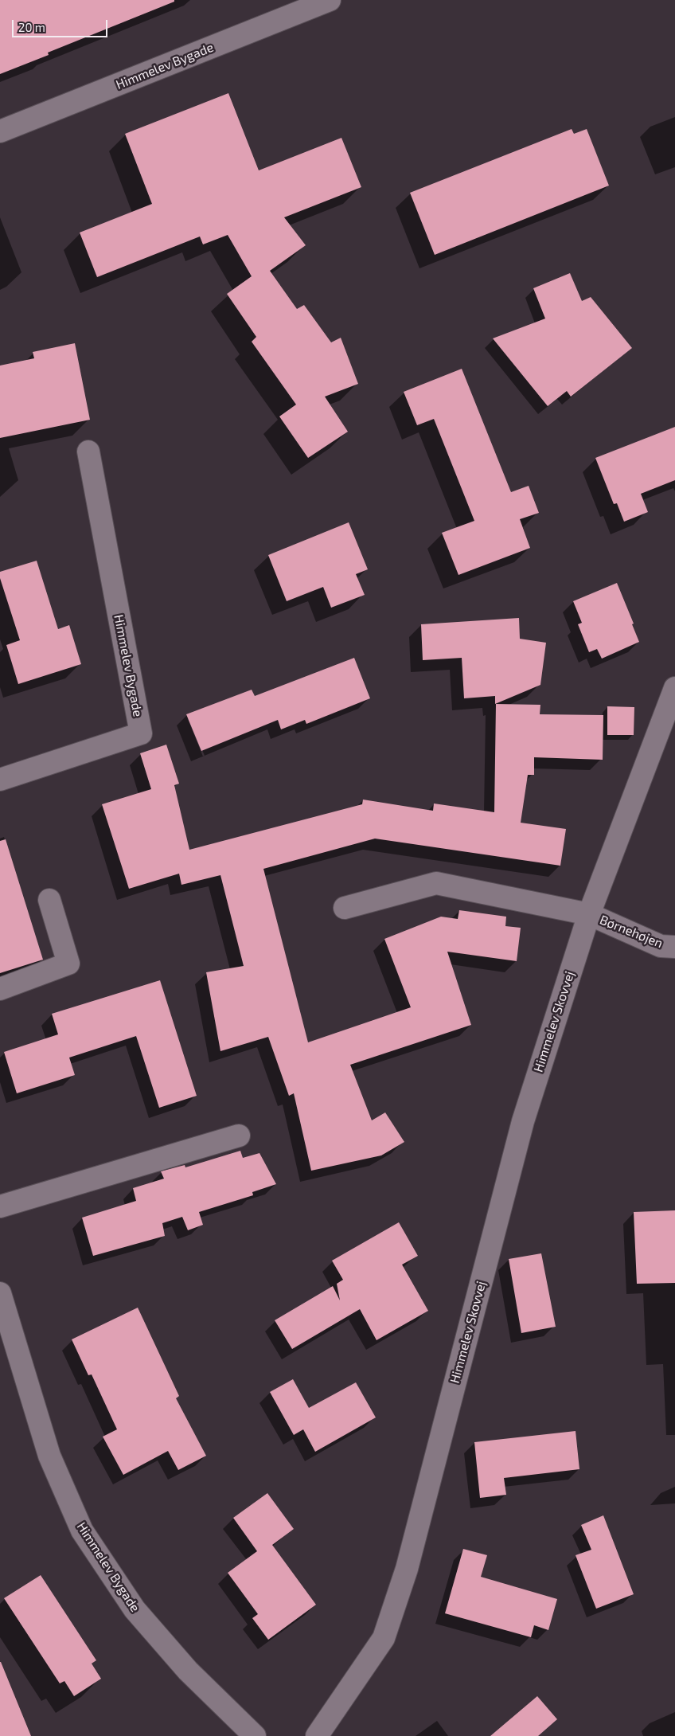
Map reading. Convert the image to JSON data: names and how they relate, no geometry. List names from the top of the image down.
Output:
{
  "streets": {
    "street": ["Himmelev Bygade", "Børnehøjen", "Himmelev Skovvej"]
  },
  "crossings": [
    ["Børnehøjen", "Himmelev Skovvej"]
  ],
  "scale_bar": "20 m"
}
